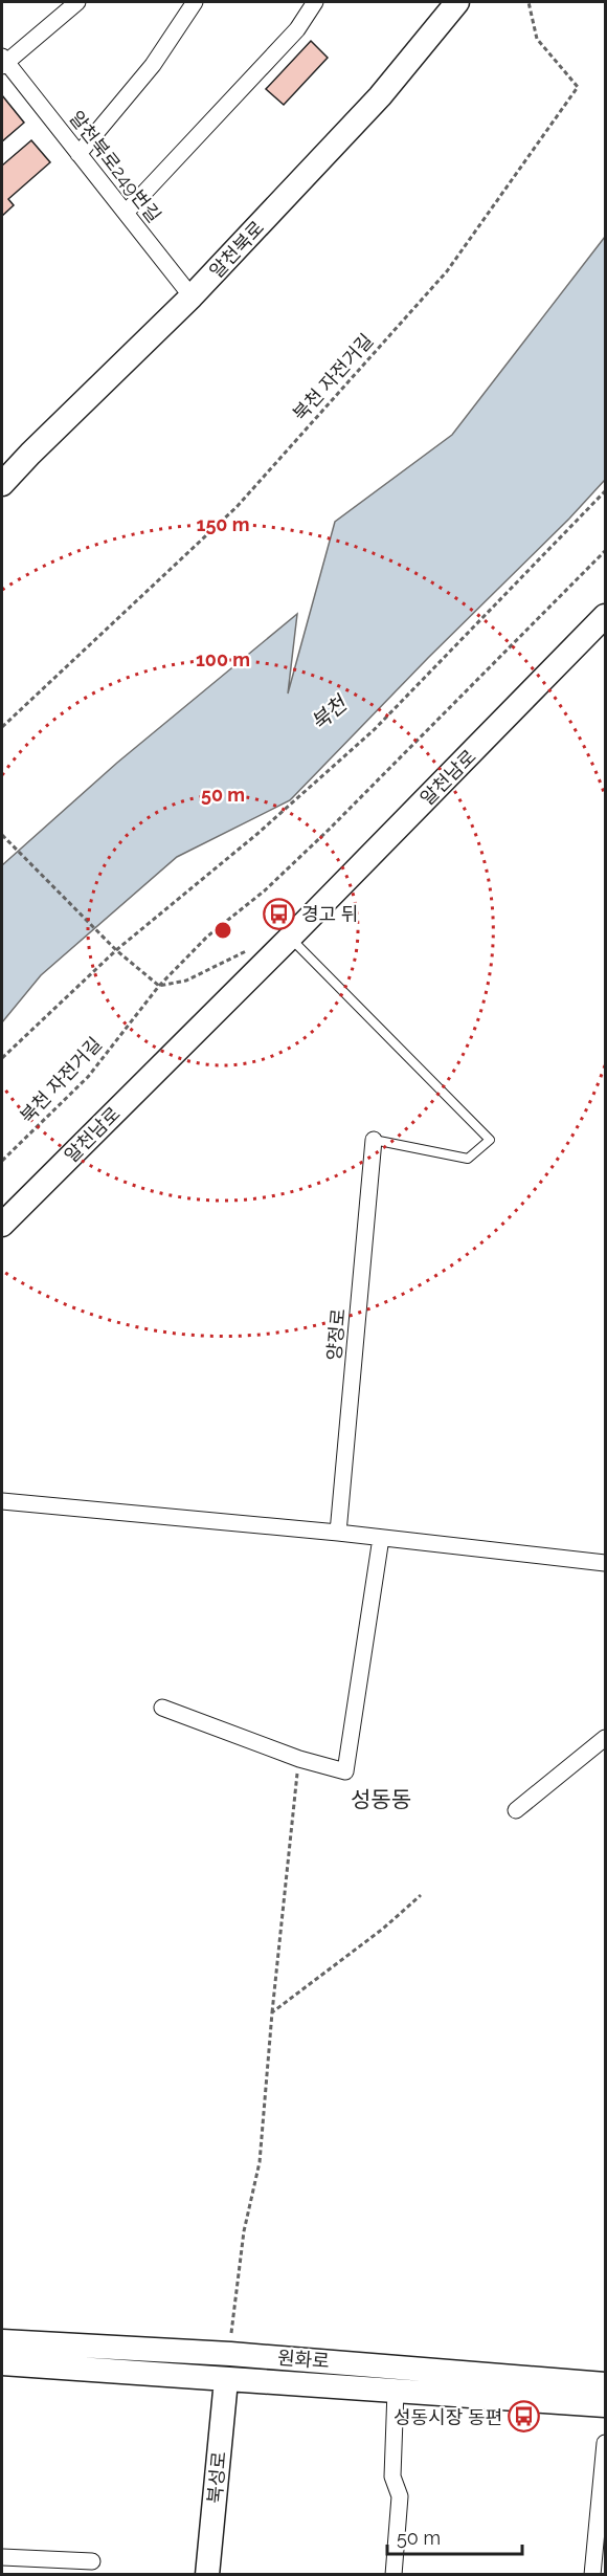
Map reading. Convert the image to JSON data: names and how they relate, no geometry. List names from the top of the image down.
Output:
{
  "streets": {
    "street": [
      "알천북로249번길",
      "알천북로",
      "알천남로",
      "양정로",
      "원화로",
      "북성로"
    ],
    "path": ["북천 자전거길"]
  },
  "crossings": [
    ["알천북로249번길", "알천북로"],
    ["원화로", "북성로"]
  ],
  "districts": ["성동동"],
  "water": ["북천"],
  "places": {
    "bus stop": ["경고 뒤", "성동시장 동편"]
  },
  "scale_bar": "50 m",
  "rings": ["150 m", "100 m", "50 m"]
}
